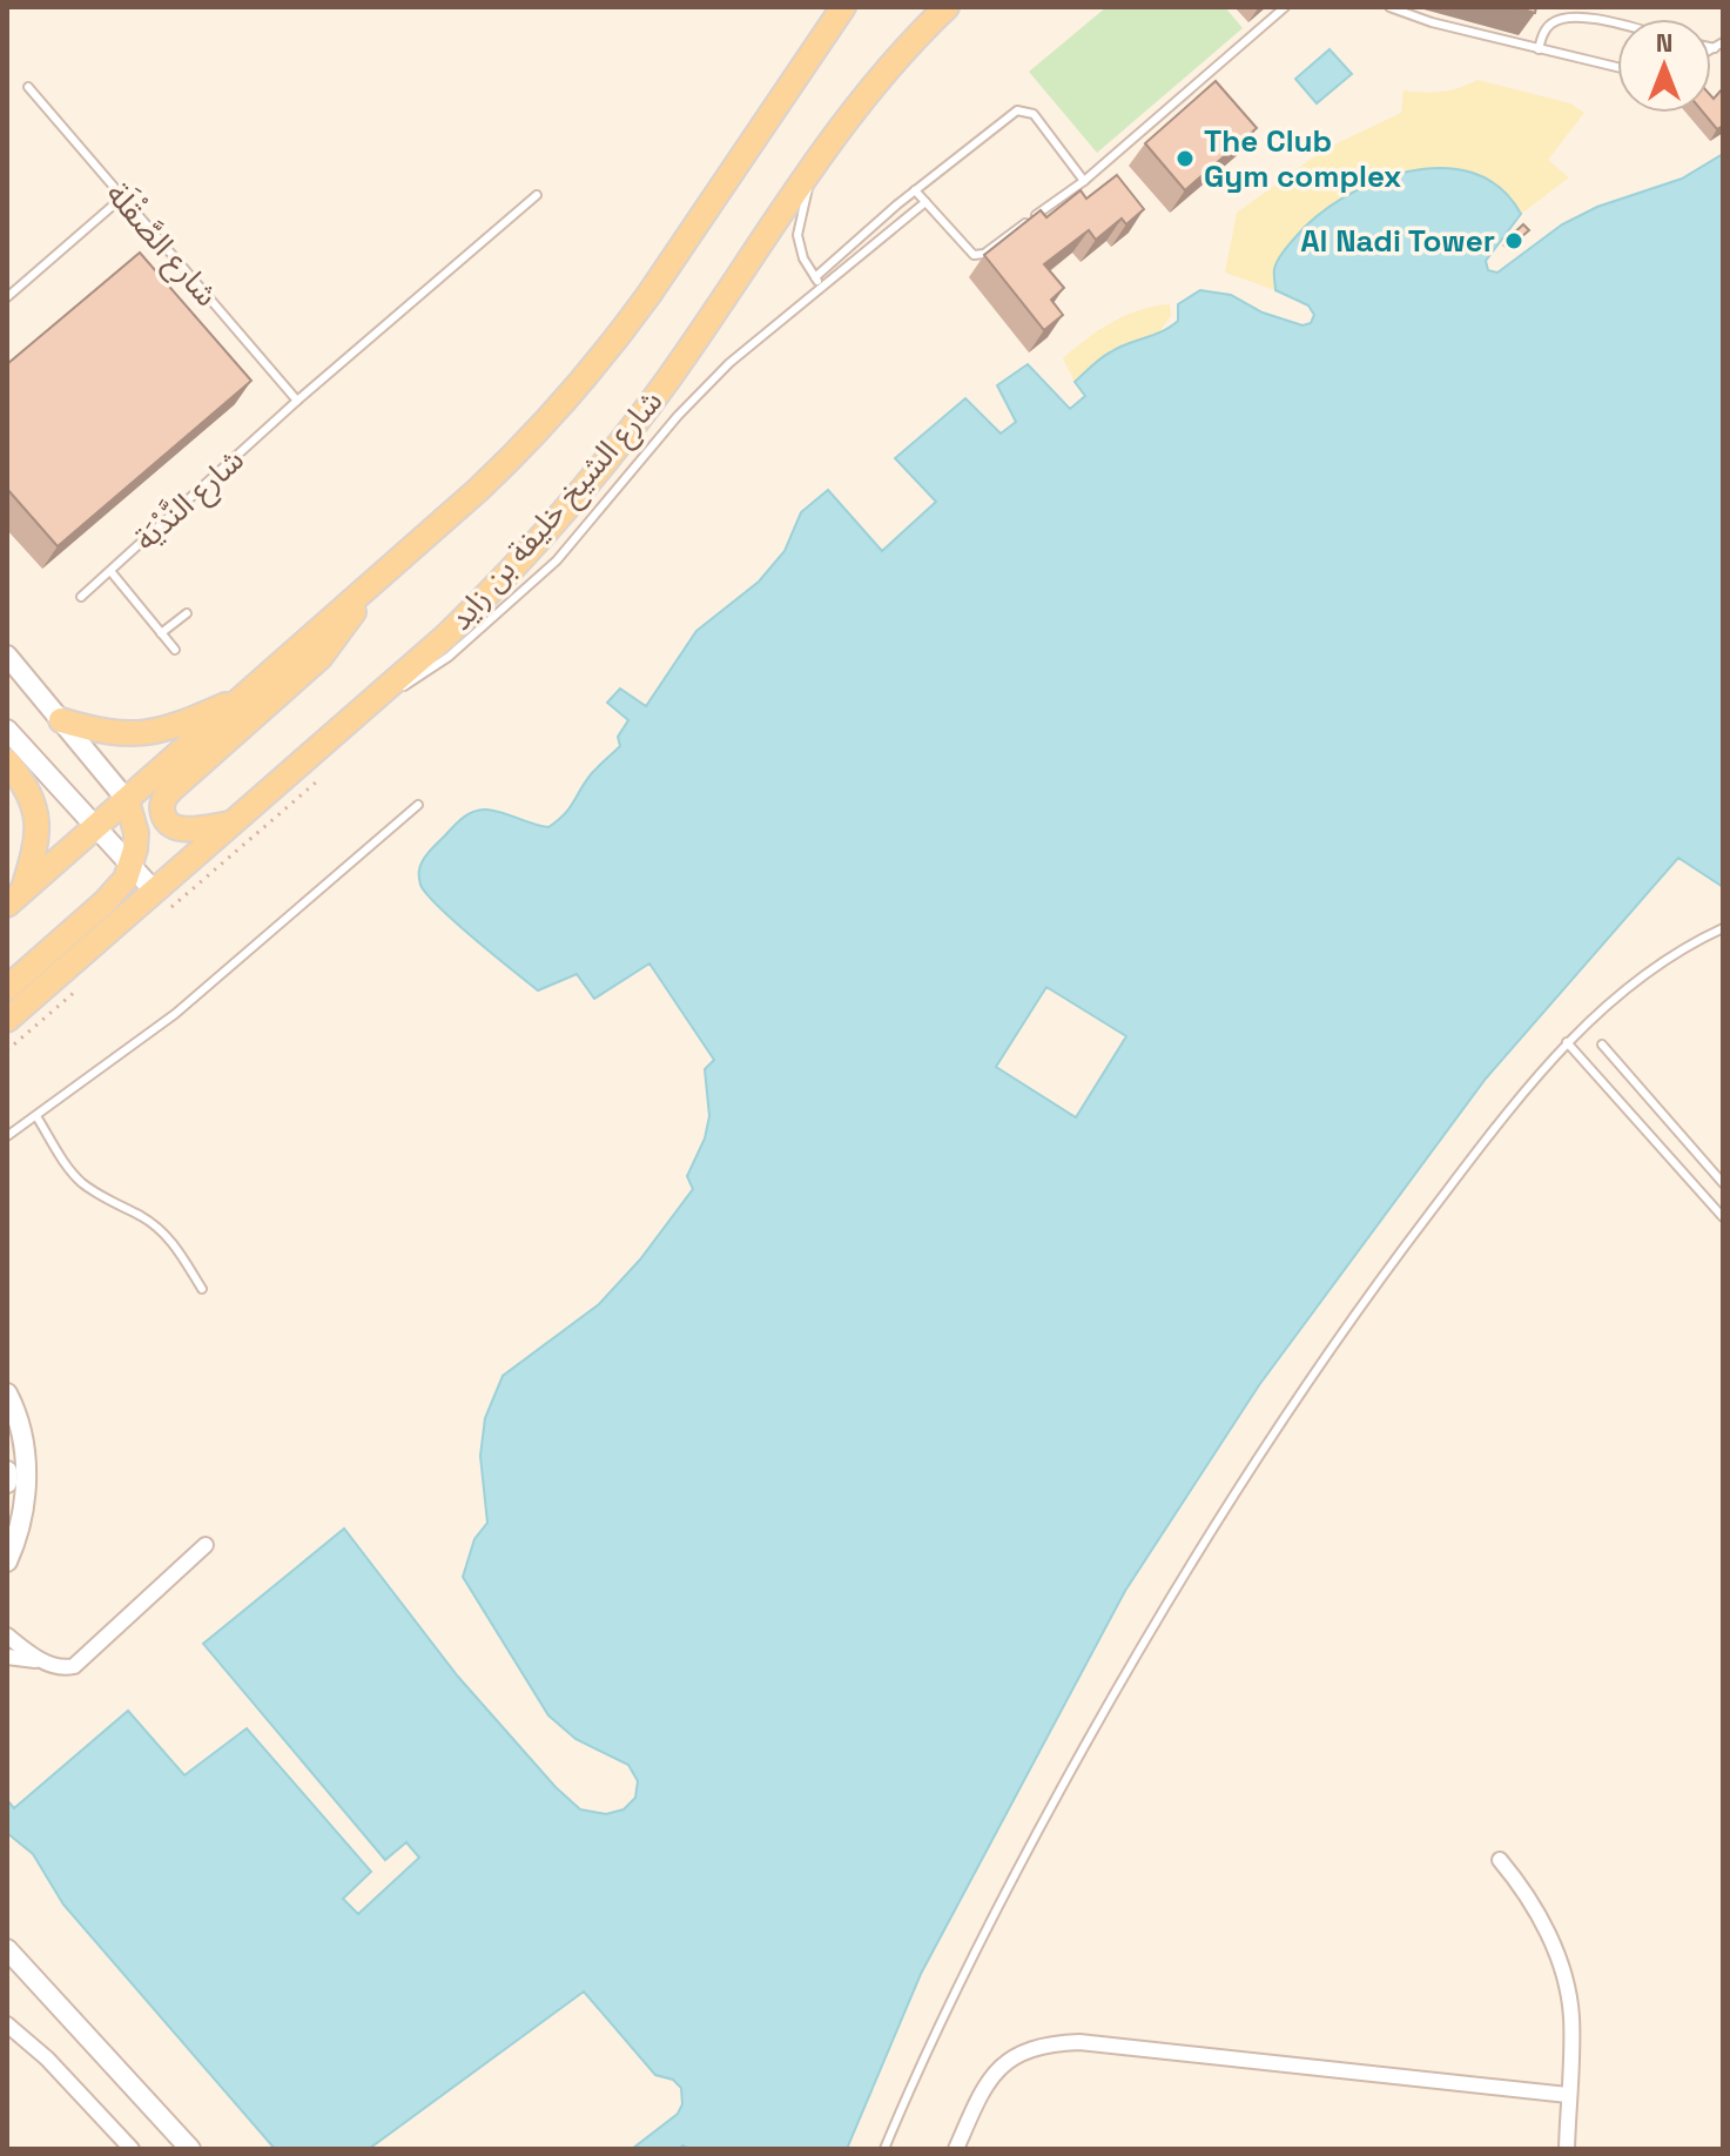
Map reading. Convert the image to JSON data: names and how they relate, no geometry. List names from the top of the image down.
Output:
{
  "streets": {
    "main road": ["شارع الشيخ خليفة بن زايد"],
    "lane": ["شارع الصَّقْلَة", "شارع النَّدْيَة"]
  },
  "crossings": [
    ["شارع الصَّقْلَة", "شارع النَّدْيَة"]
  ],
  "places": ["The Club Gym complex", "Al Nadi Tower"],
  "north": "top"
}
